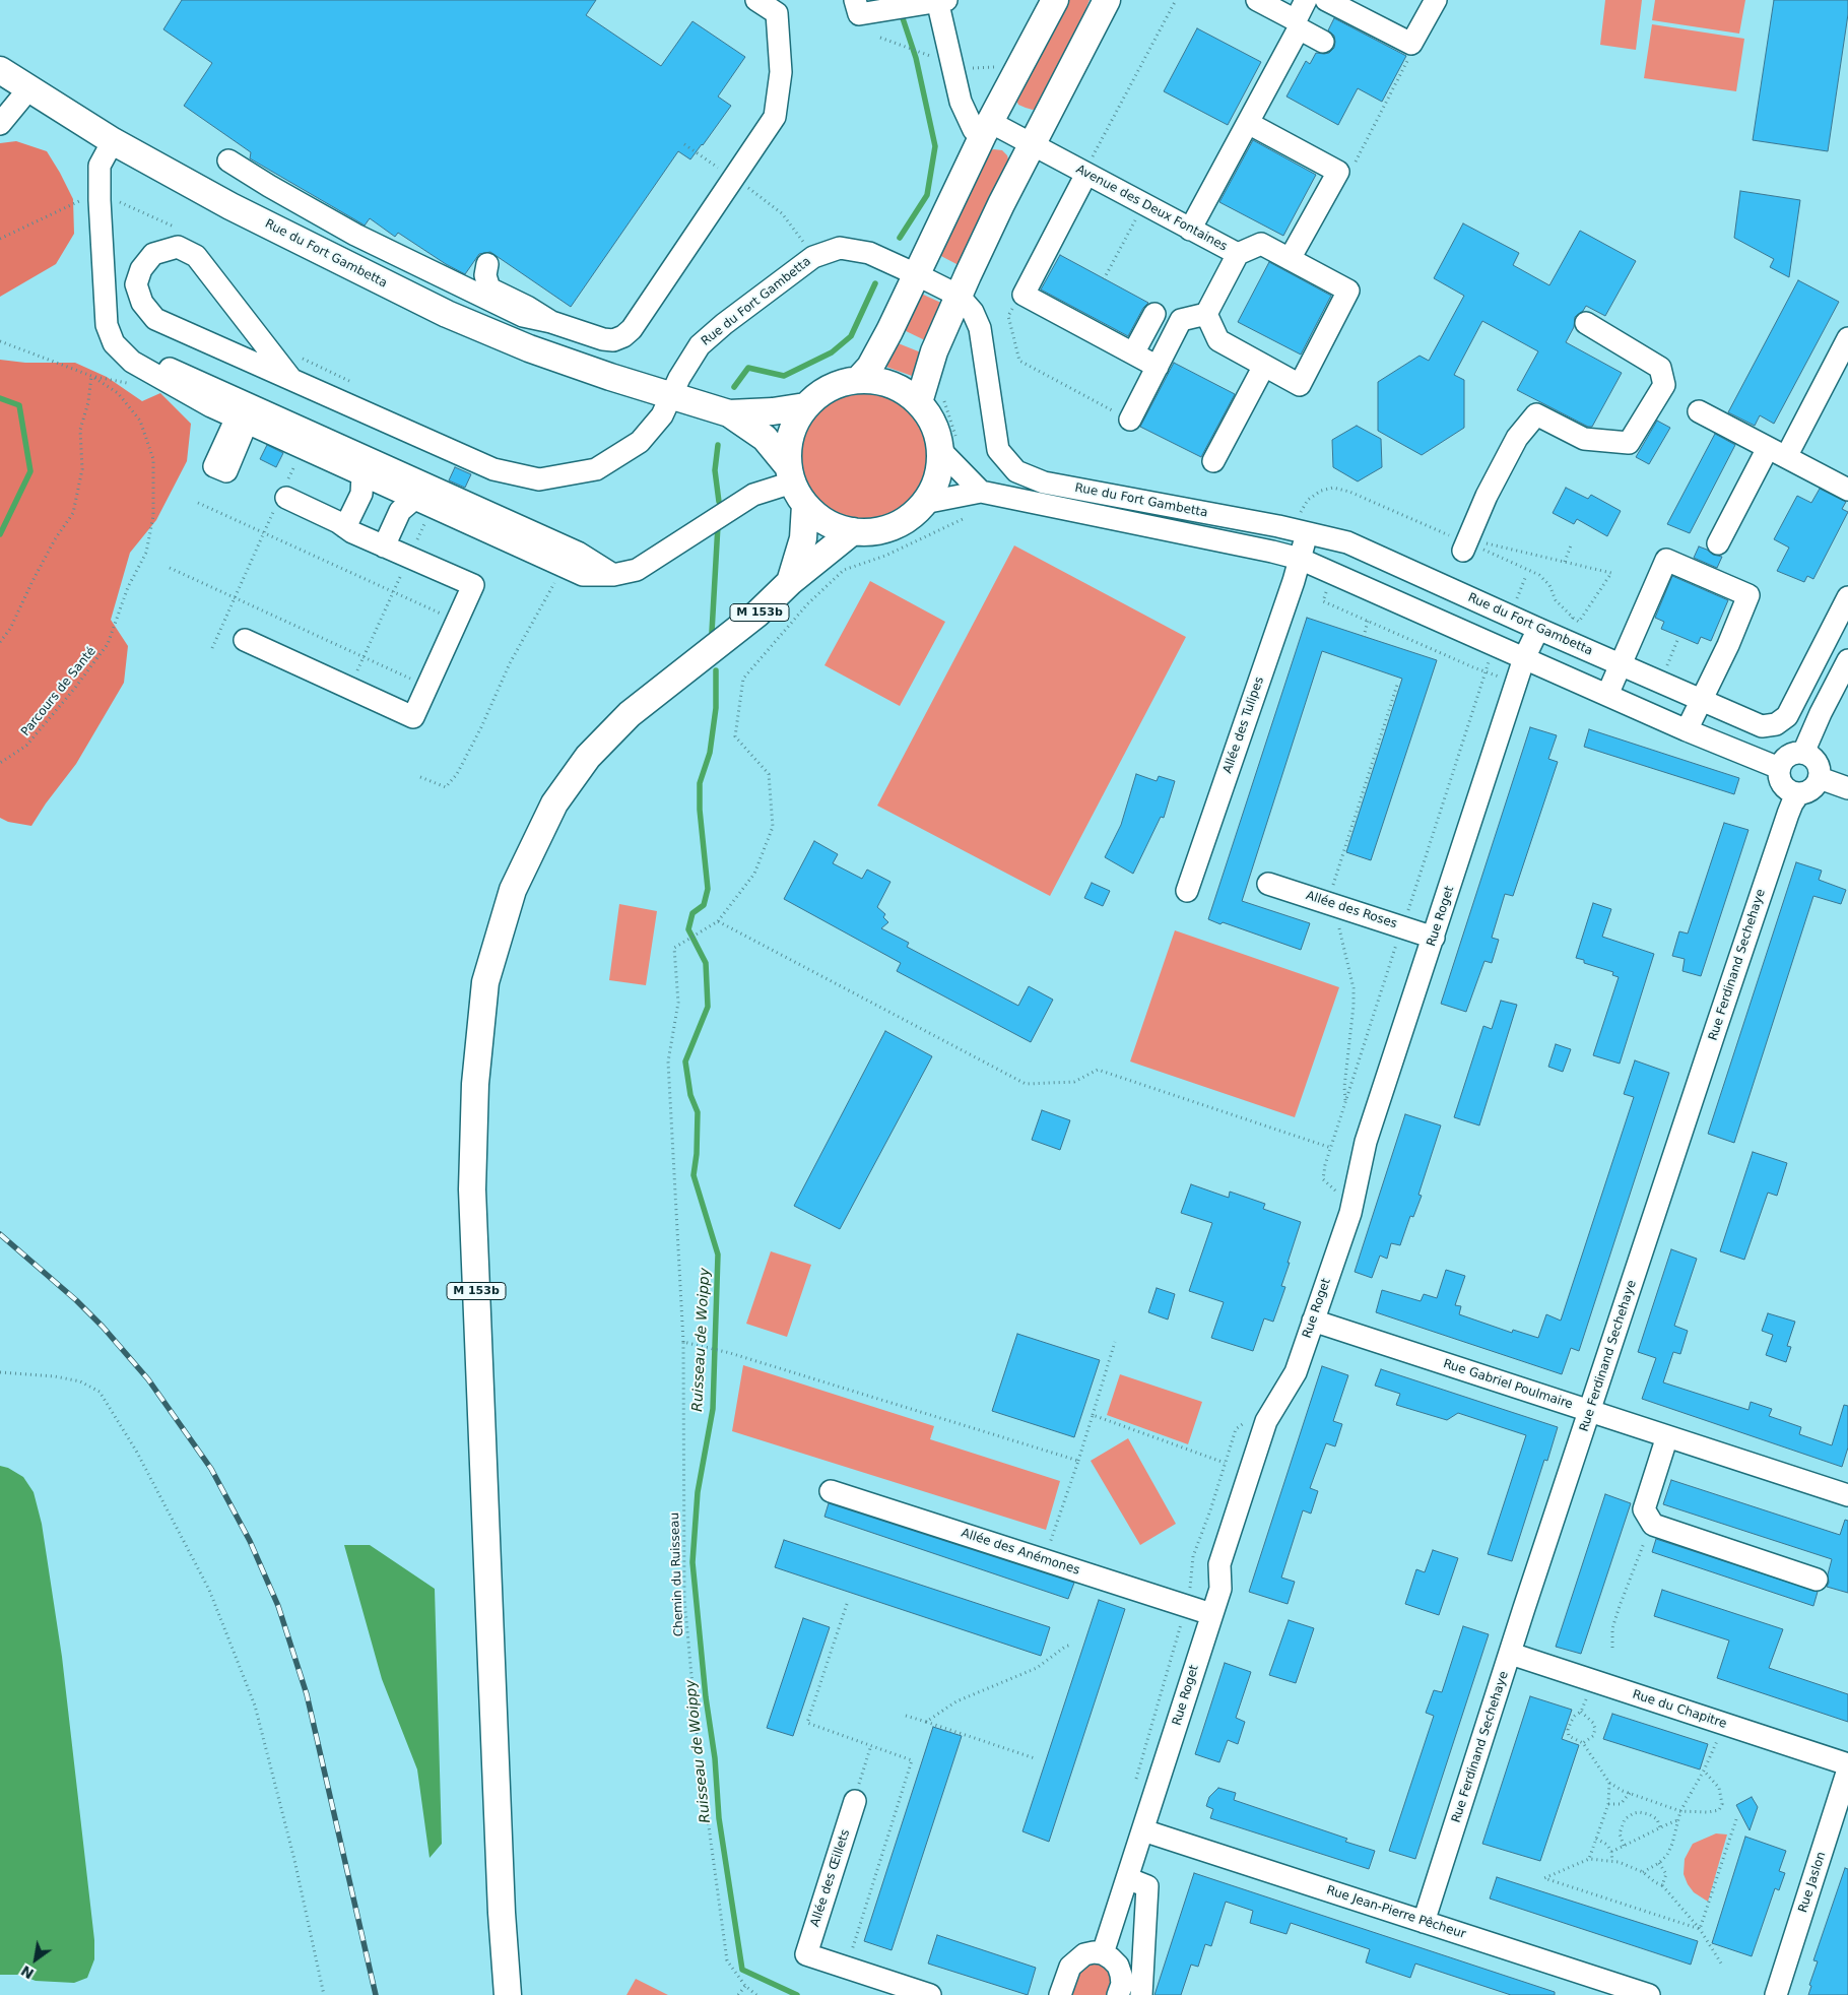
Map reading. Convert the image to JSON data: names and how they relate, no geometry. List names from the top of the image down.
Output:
{
  "streets": {
    "main road": ["Rue du Fort Gambetta", "M 153b"],
    "street": [
      "Avenue des Deux Fontaines",
      "Allée des Tulipes",
      "Allée des Roses",
      "Rue Roget",
      "Rue Ferdinand Sechehaye",
      "Rue Gabriel Poulmaire",
      "Allée des Anémones",
      "Rue du Chapitre",
      "Allée des Œillets",
      "Rue Jaslon",
      "Rue Jean-Pierre Pêcheur"
    ],
    "path": ["Parcours de Santé", "Chemin du Ruisseau"]
  },
  "crossings": [
    ["Rue du Fort Gambetta", "M 153b"],
    ["Rue du Fort Gambetta", "Allée des Tulipes"],
    ["Rue du Fort Gambetta", "Rue Roget"],
    ["Rue du Fort Gambetta", "Rue Ferdinand Sechehaye"],
    ["Allée des Roses", "Rue Roget"],
    ["Rue Roget", "Rue Gabriel Poulmaire"],
    ["Rue Roget", "Allée des Anémones"],
    ["Rue Roget", "Rue Jean-Pierre Pêcheur"],
    ["Rue Ferdinand Sechehaye", "Rue Gabriel Poulmaire"],
    ["Rue Ferdinand Sechehaye", "Rue du Chapitre"],
    ["Rue Ferdinand Sechehaye", "Rue Jean-Pierre Pêcheur"]
  ],
  "water": ["Ruisseau de Woippy"],
  "north": "bottom left"
}
